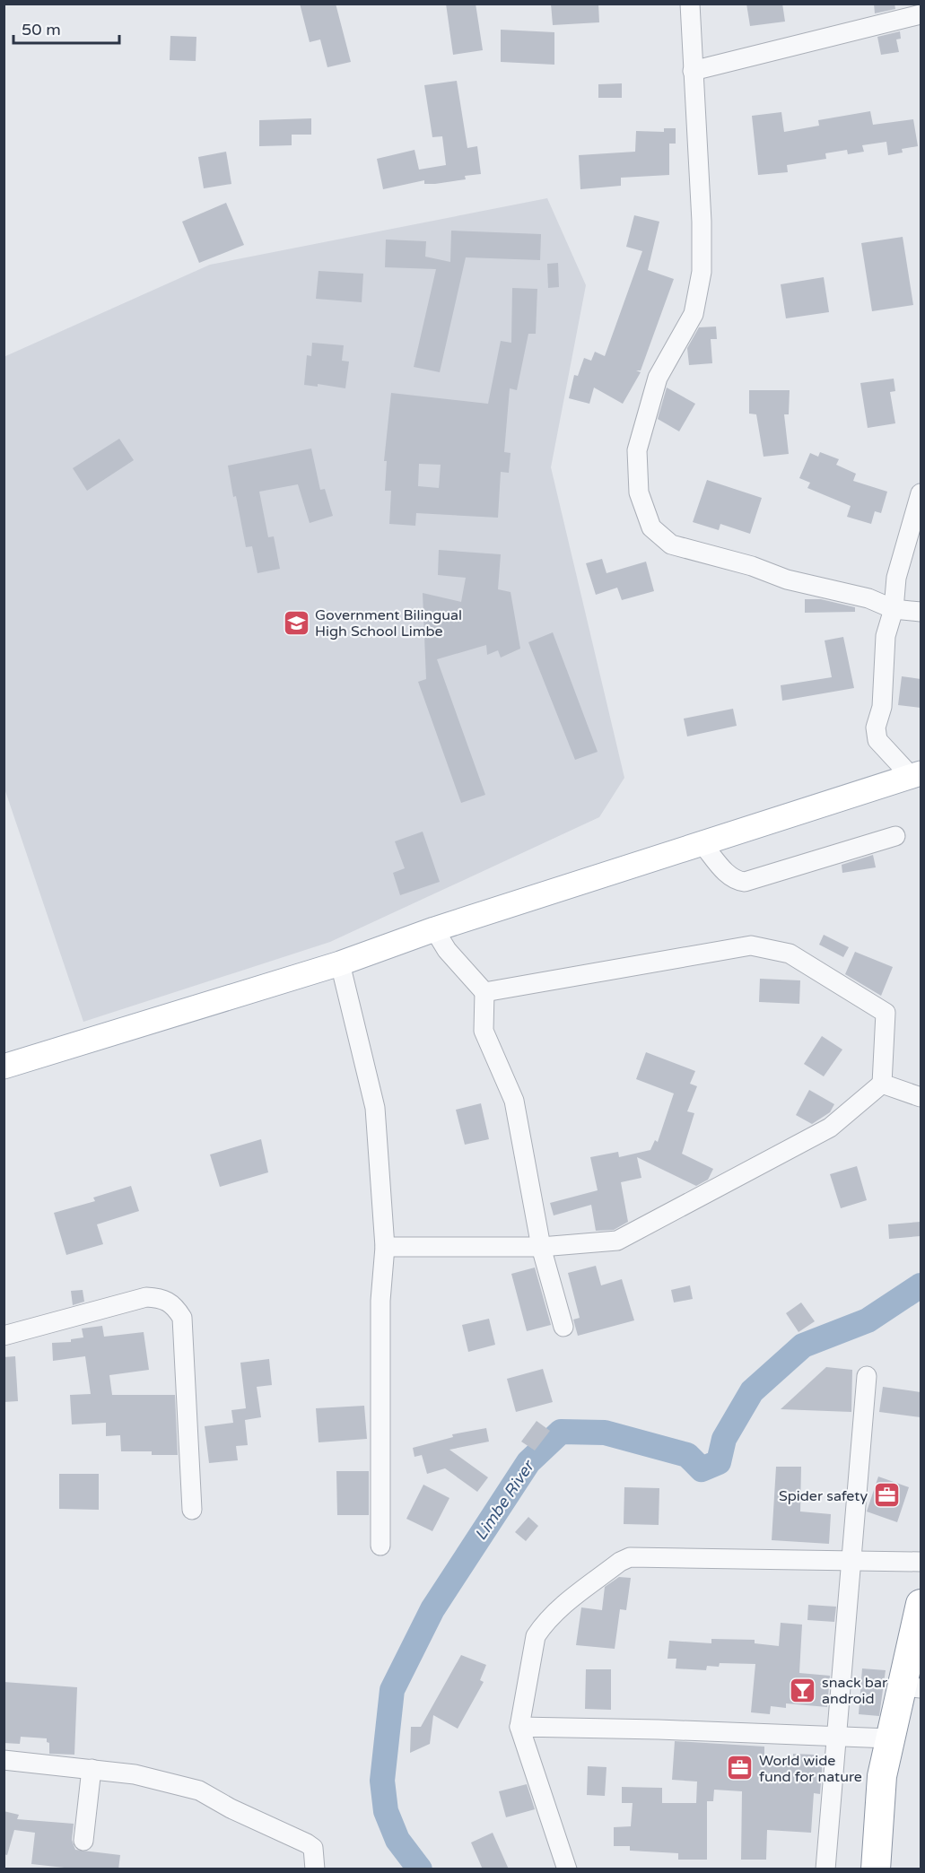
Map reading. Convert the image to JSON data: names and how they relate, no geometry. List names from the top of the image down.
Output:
{
  "water": ["Limbe River"],
  "places": {
    "school or university": ["Government Bilingual High School Limbe"],
    "office": ["Spider safety", "World wide fund for nature"],
    "bar": ["snack bar android"]
  },
  "scale_bar": "50 m"
}
